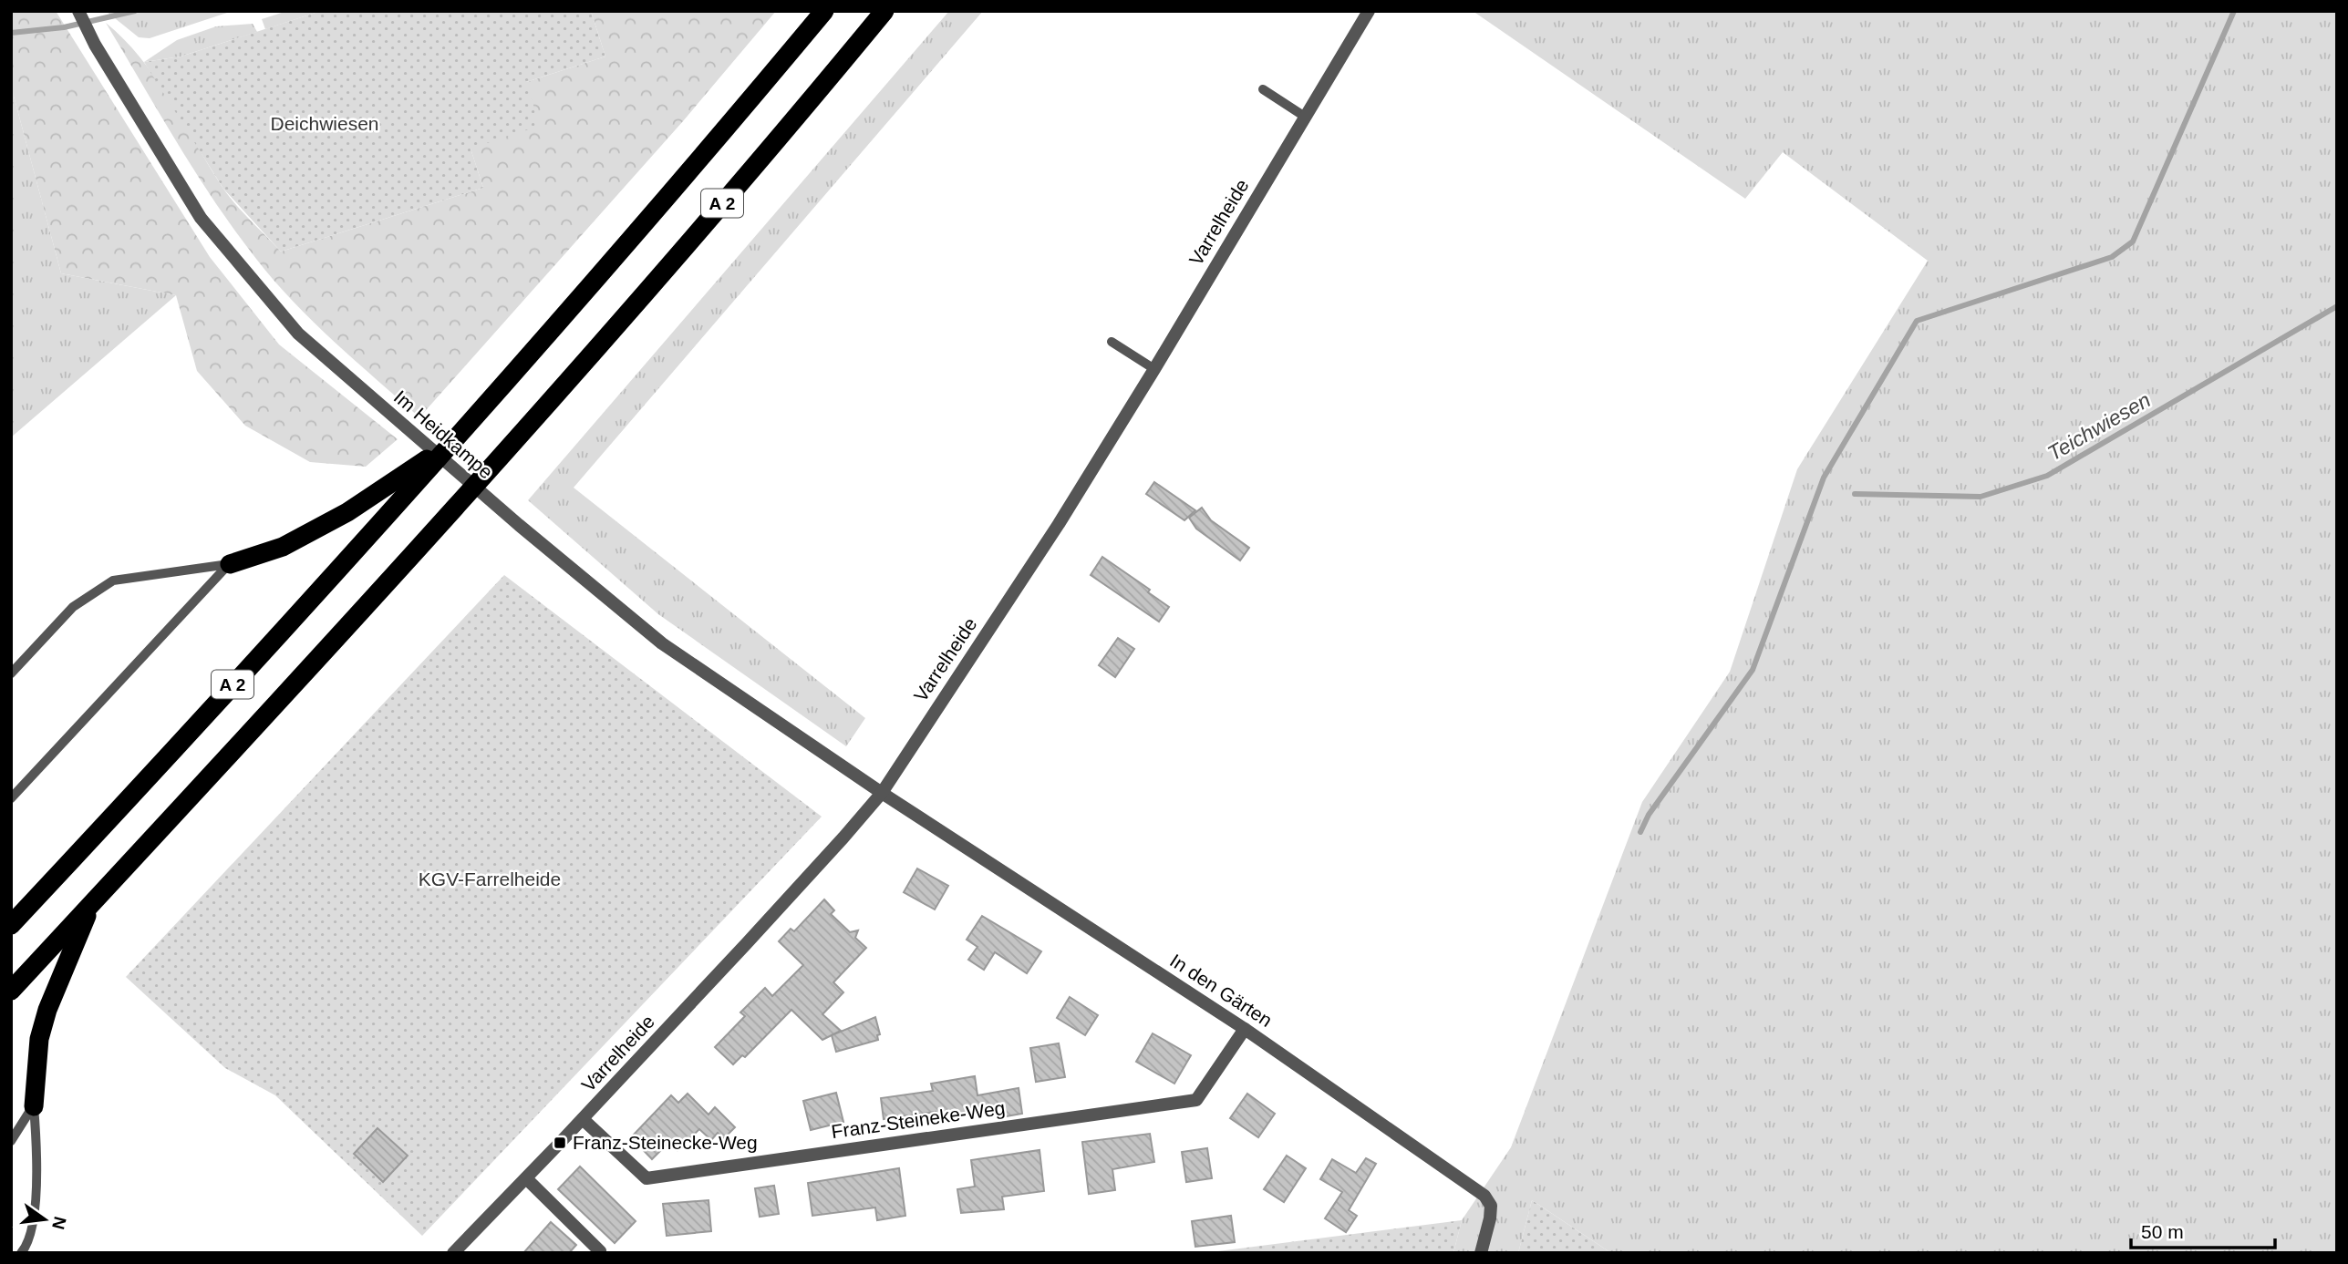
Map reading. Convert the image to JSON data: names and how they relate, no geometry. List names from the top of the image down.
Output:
{
  "streets": {
    "highway": ["A 2"],
    "street": [
      "Varrelheide",
      "Im Heidkampe",
      "In den Gärten",
      "Franz-Steineke-Weg"
    ]
  },
  "crossings": [
    ["Varrelheide", "Im Heidkampe"],
    ["Varrelheide", "In den Gärten"],
    ["Varrelheide", "Franz-Steineke-Weg"],
    ["Im Heidkampe", "In den Gärten"],
    ["In den Gärten", "Franz-Steineke-Weg"]
  ],
  "water": ["Teichwiesen"],
  "parks": ["Deichwiesen", "KGV-Farrelheide"],
  "places": {
    "transit": ["Franz-Steinecke-Weg"]
  },
  "scale_bar": "50 m",
  "north": "right"
}
